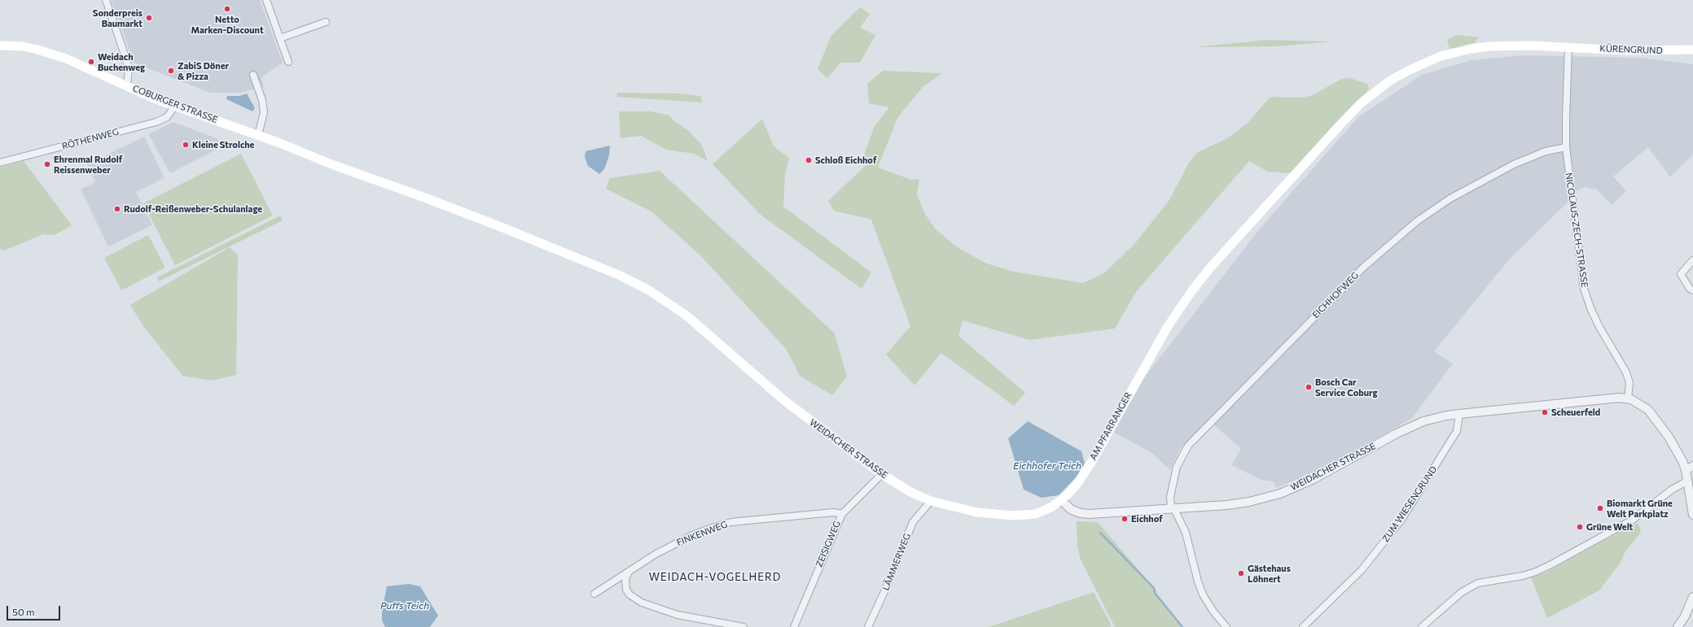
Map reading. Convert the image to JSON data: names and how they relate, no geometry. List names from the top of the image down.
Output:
{
  "streets": {
    "main road": [
      "KÜRENGRUND",
      "COBURGER STRASSE",
      "AM PFARRANGER",
      "WEIDACHER STRASSE"
    ],
    "street": [
      "RÖTHENWEG",
      "NICOLAUS-ZECH-STRASSE",
      "EICHHOFWEG",
      "ZUM WIESENGRUND",
      "FINKENWEG",
      "ZEISIGWEG",
      "LÄMMERWEG"
    ]
  },
  "crossings": [
    ["KÜRENGRUND", "NICOLAUS-ZECH-STRASSE"],
    ["KÜRENGRUND", "AM PFARRANGER"],
    ["COBURGER STRASSE", "RÖTHENWEG"],
    ["COBURGER STRASSE", "WEIDACHER STRASSE"],
    ["NICOLAUS-ZECH-STRASSE", "EICHHOFWEG"],
    ["NICOLAUS-ZECH-STRASSE", "WEIDACHER STRASSE"],
    ["EICHHOFWEG", "WEIDACHER STRASSE"],
    ["AM PFARRANGER", "WEIDACHER STRASSE"],
    ["WEIDACHER STRASSE", "ZUM WIESENGRUND"],
    ["WEIDACHER STRASSE", "ZEISIGWEG"],
    ["WEIDACHER STRASSE", "LÄMMERWEG"],
    ["FINKENWEG", "ZEISIGWEG"]
  ],
  "districts": ["WEIDACH-VOGELHERD"],
  "water": ["Eichhofer Teich", "Puffs Teich"],
  "places": [
    "Netto Marken-Discount",
    "Sonderpreis Baumarkt",
    "Weidach Buchenweg",
    "ZabiS Döner & Pizza",
    "Kleine Strolche",
    "Schloß Eichhof",
    "Ehrenmal Rudolf Reissenweber",
    "Rudolf-Reißenweber-Schulanlage",
    "Bosch Car Service Coburg",
    "Scheuerfeld",
    "Biomarkt Grüne Welt Parkplatz",
    "Eichhof",
    "Grüne Welt",
    "Gästehaus Löhnert"
  ],
  "scale_bar": "50 m"
}
